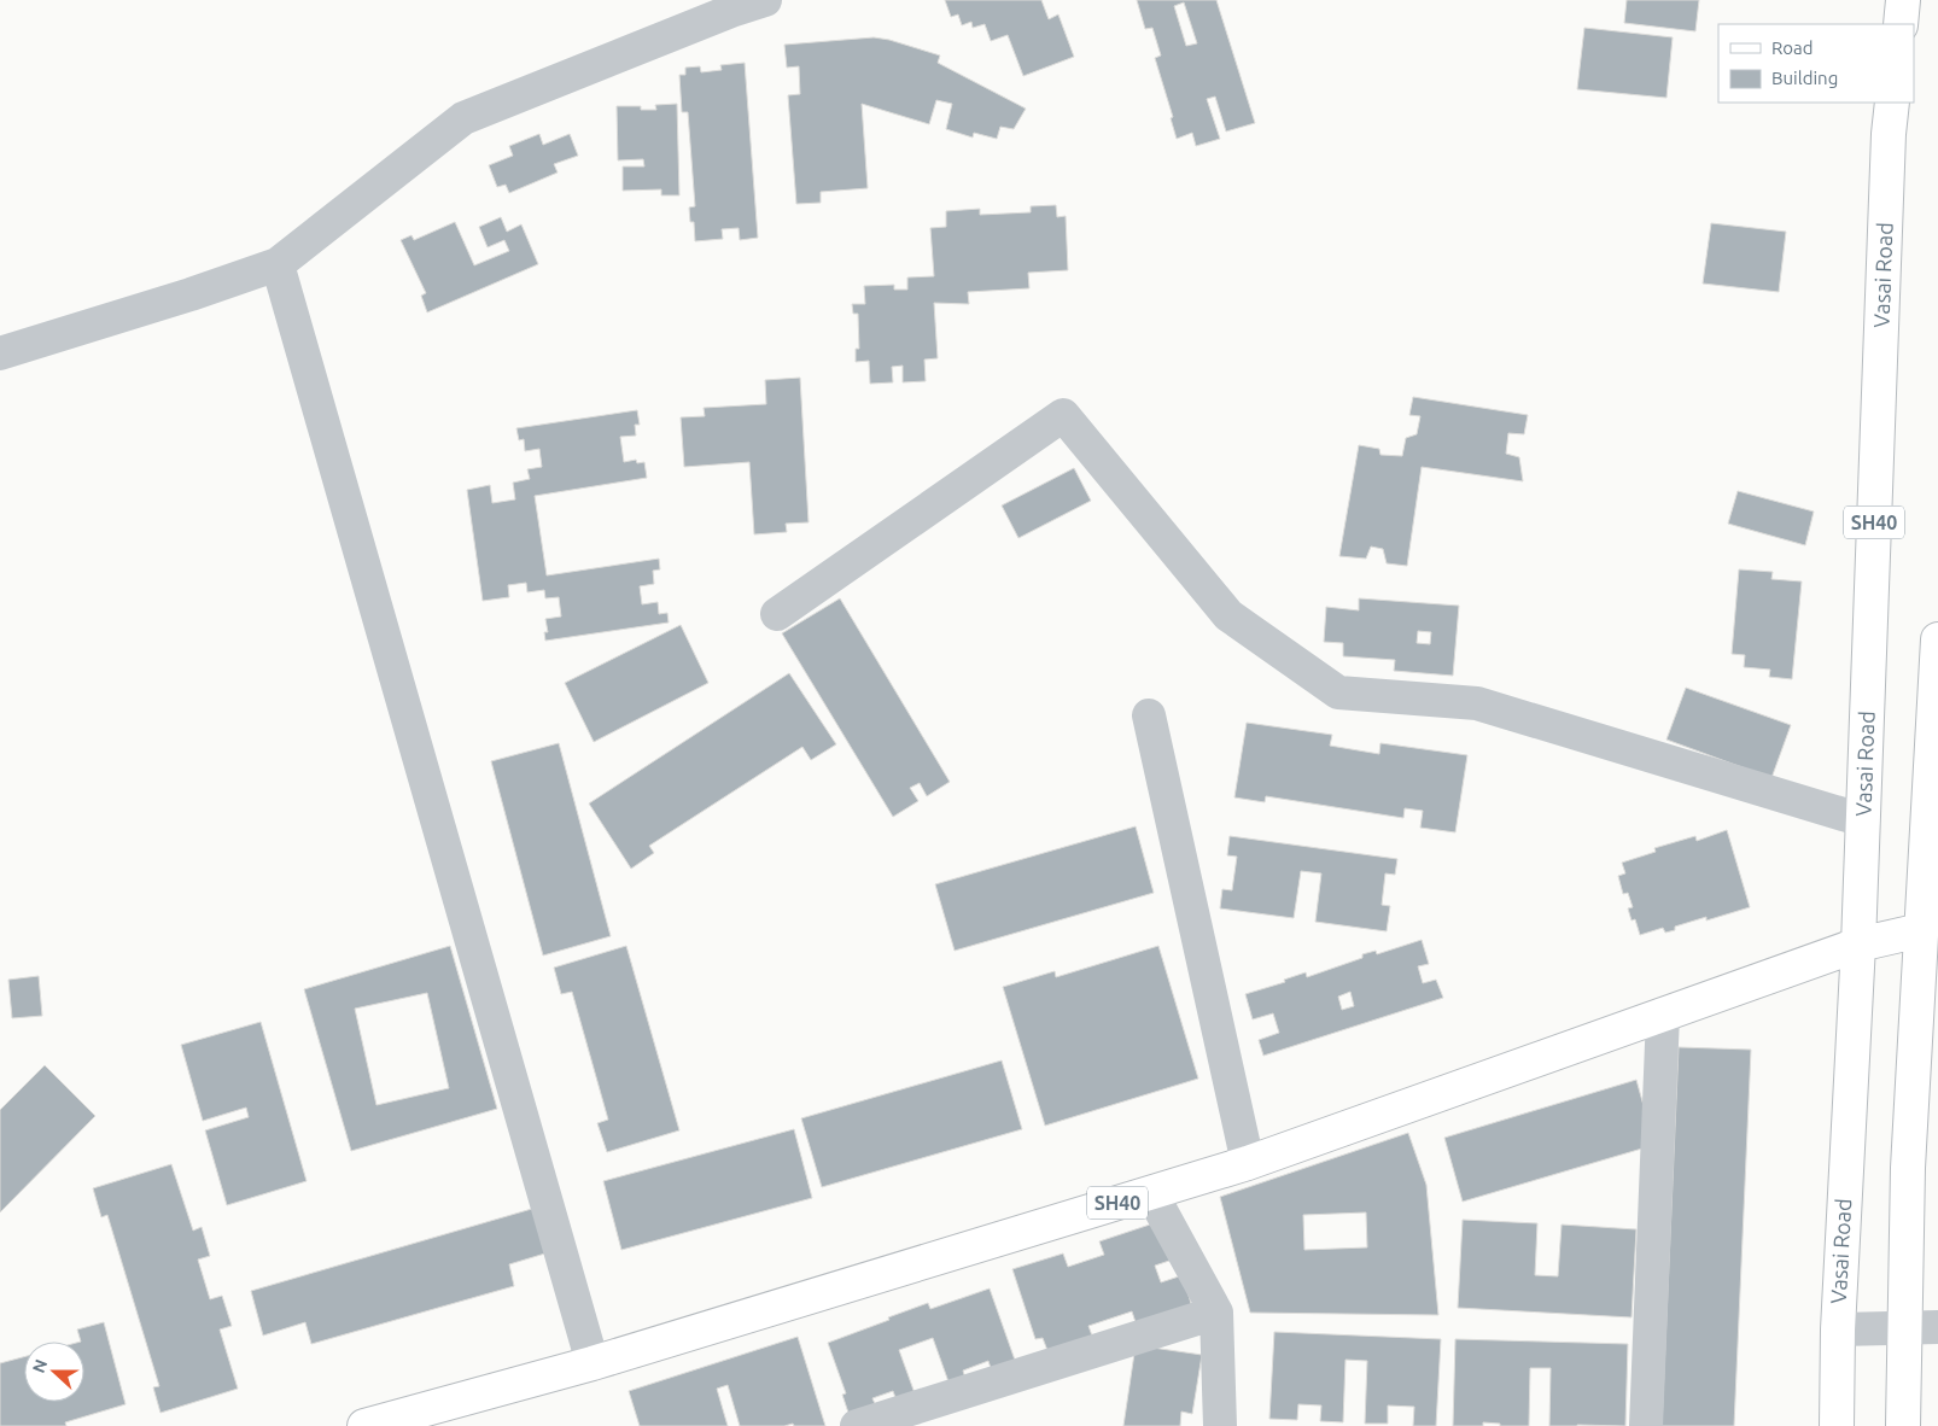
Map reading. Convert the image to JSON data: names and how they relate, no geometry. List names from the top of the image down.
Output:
{
  "streets": {
    "main road": ["Vasai Road", "SH40"]
  },
  "crossings": [
    ["Vasai Road", "SH40"]
  ],
  "legend": ["Road", "Building"],
  "north": "left"
}
